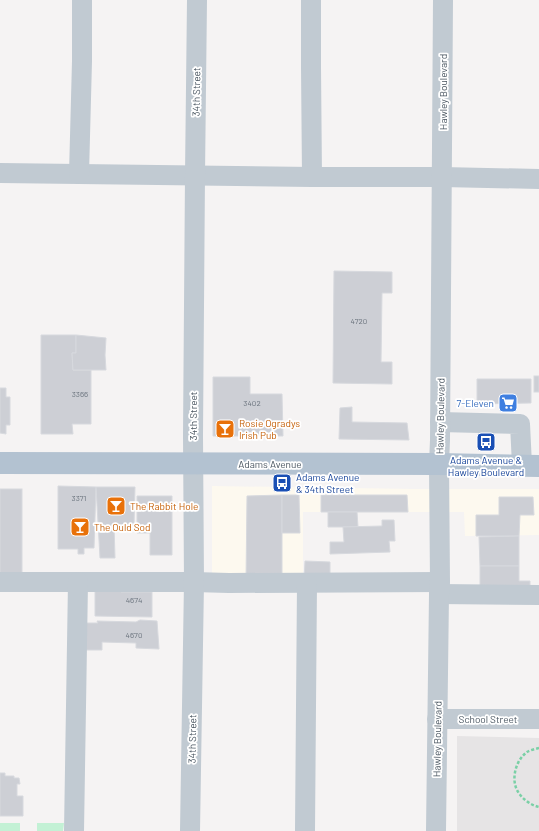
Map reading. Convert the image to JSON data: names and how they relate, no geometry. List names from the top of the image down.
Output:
{
  "streets": {
    "main road": ["Adams Avenue"],
    "street": ["34th Street", "Hawley Boulevard", "School Street"]
  },
  "crossings": [
    ["34th Street", "Adams Avenue"],
    ["Hawley Boulevard", "Adams Avenue"],
    ["Hawley Boulevard", "School Street"]
  ],
  "places": {
    "supermarket": ["7-Eleven"],
    "bar": ["Rosie Ogradys Irish Pub", "The Rabbit Hole", "The Ould Sod"],
    "bus stop": ["Adams Avenue & Hawley Boulevard", "Adams Avenue & 34th Street"]
  },
  "house_numbers": [
    "4720",
    "3366",
    "3402",
    "3371",
    "4674",
    "4670"
  ]
}
